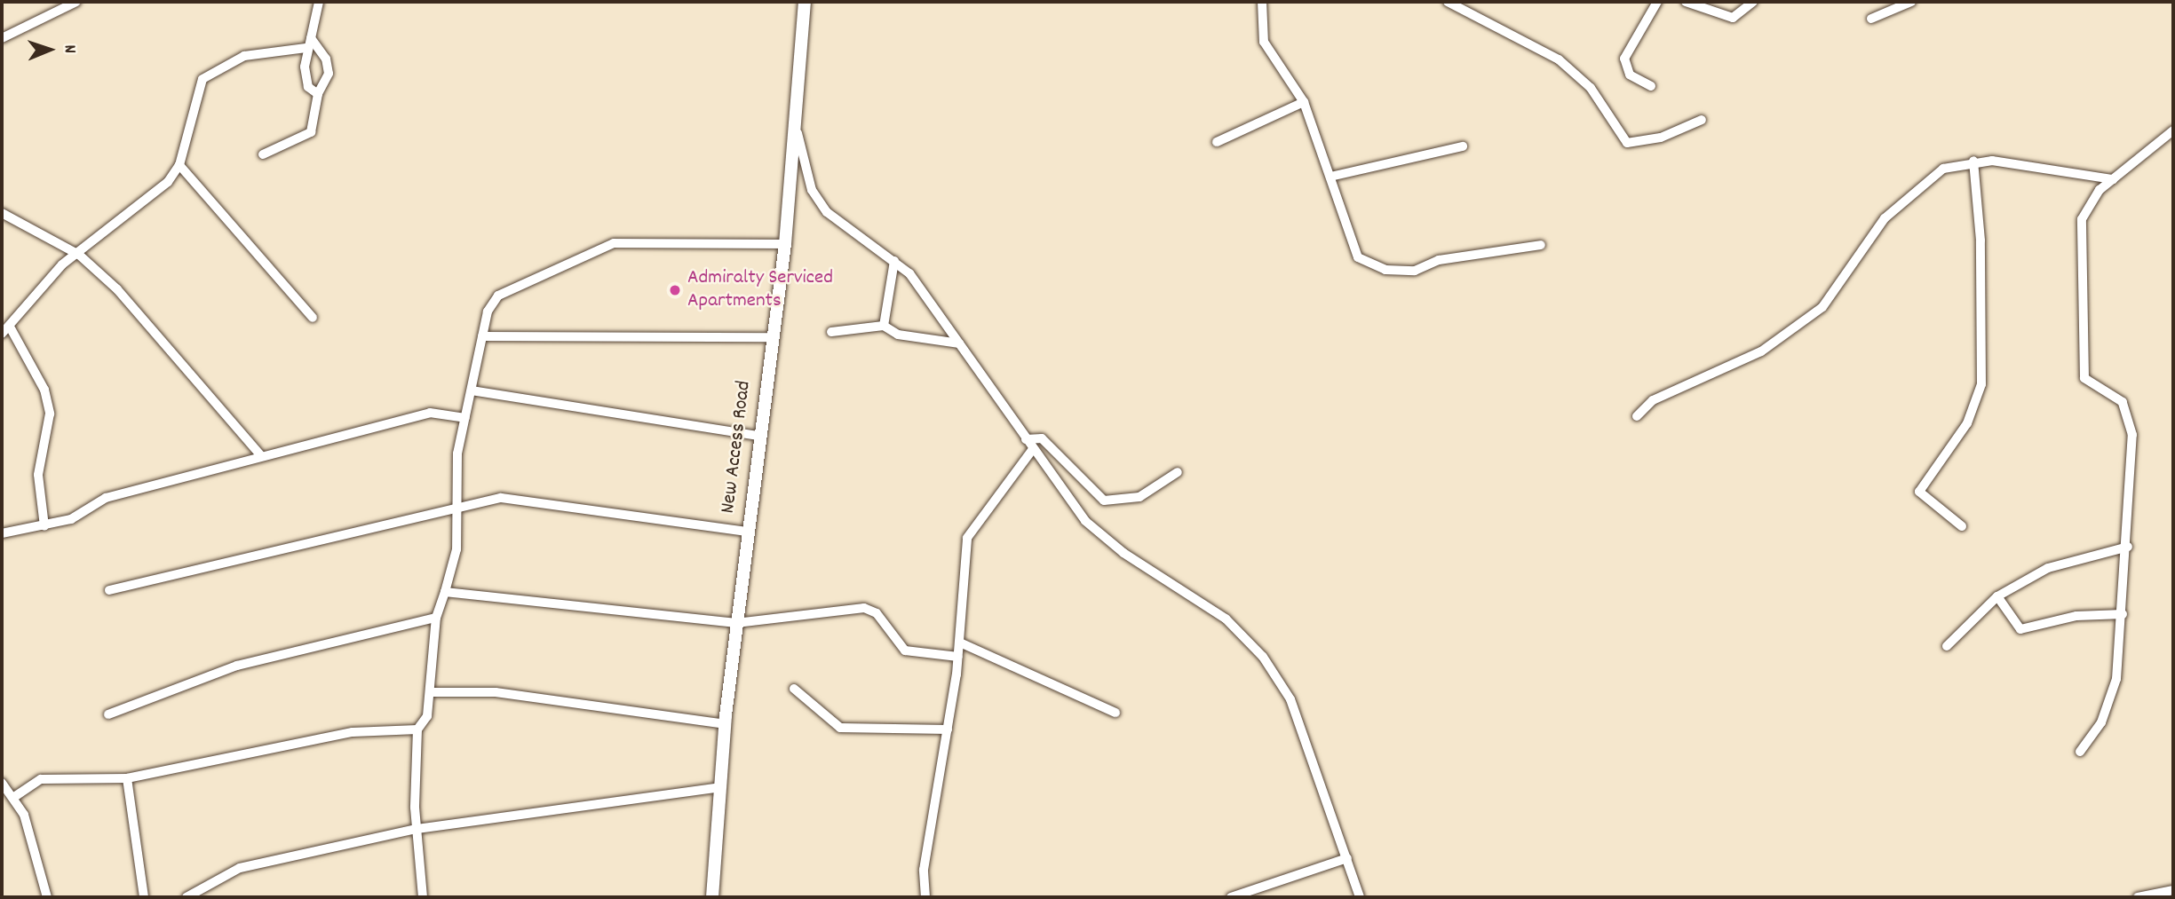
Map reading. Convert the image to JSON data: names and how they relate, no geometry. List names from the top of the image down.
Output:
{
  "streets": {
    "main road": ["New Access Road"]
  },
  "places": ["Admiralty Serviced Apartments"],
  "north": "right"
}
